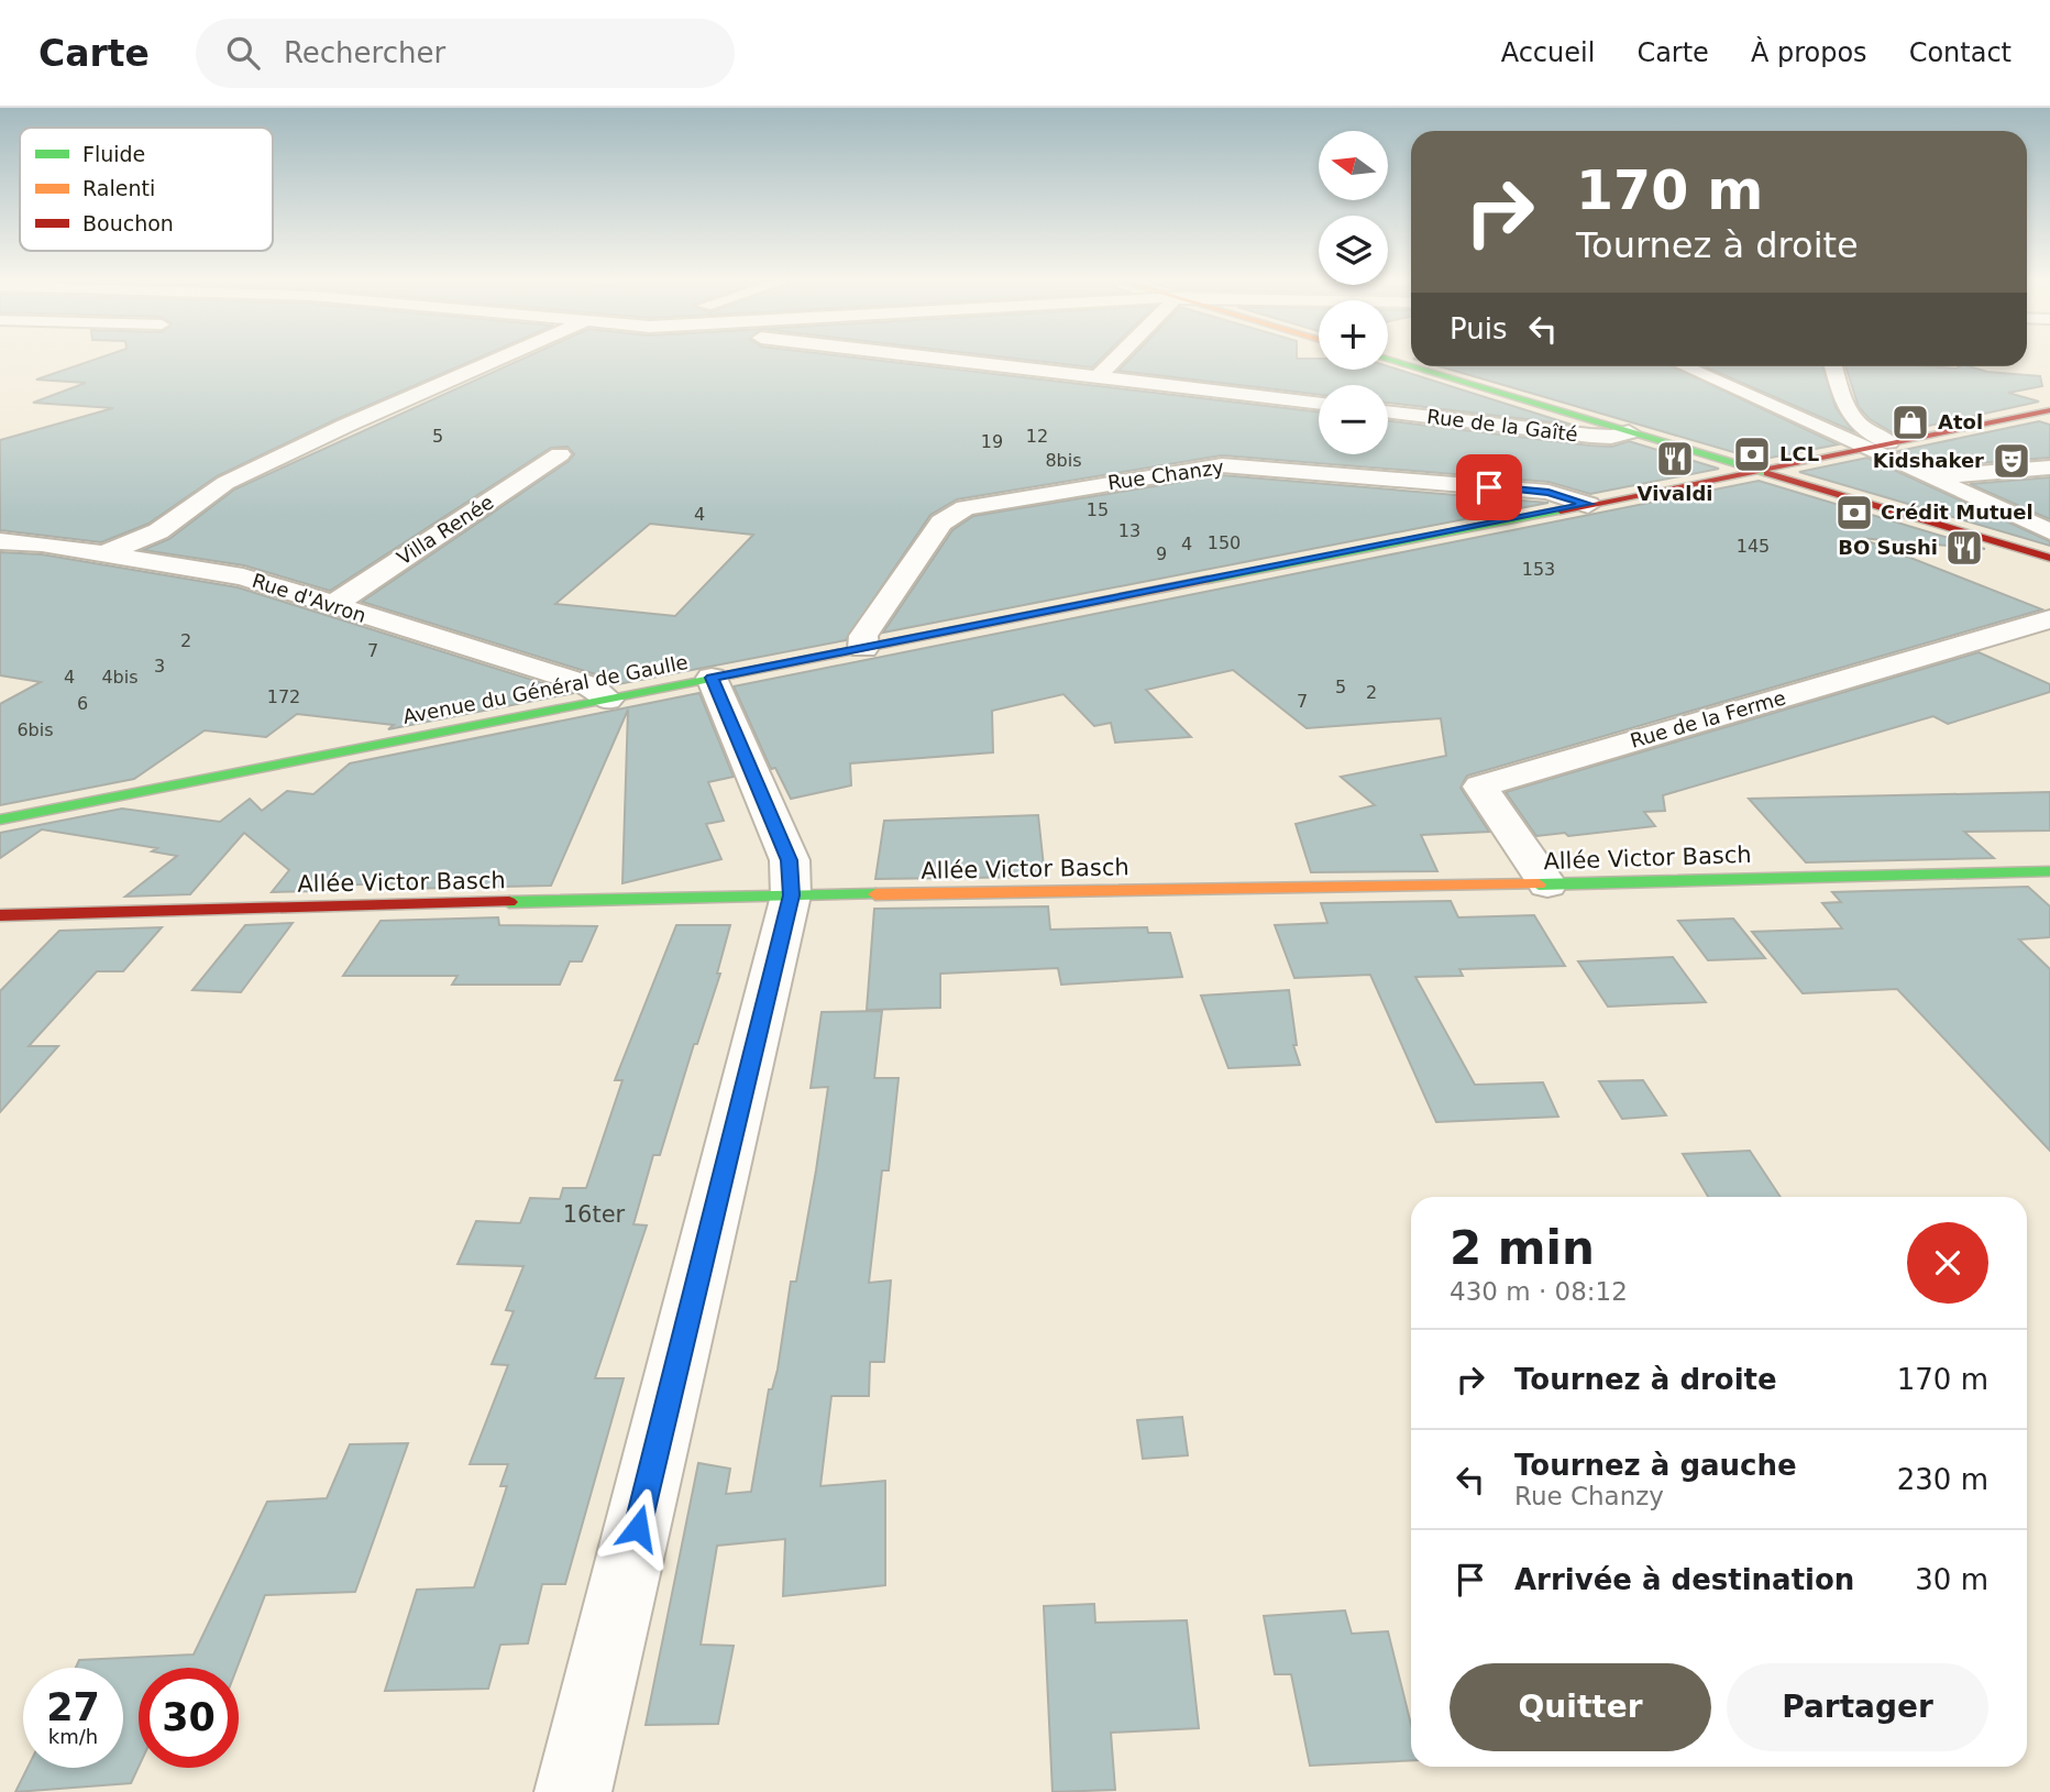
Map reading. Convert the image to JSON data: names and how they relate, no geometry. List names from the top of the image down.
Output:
{
  "streets": {
    "street": [
      "Rue de la Gaîté",
      "Rue Chanzy",
      "Villa Renée",
      "Rue d'Avron",
      "Avenue du Général de Gaulle",
      "Rue de la Ferme",
      "Allée Victor Basch"
    ]
  },
  "crossings": [
    ["Rue Chanzy", "Avenue du Général de Gaulle"],
    ["Villa Renée", "Rue d'Avron"],
    ["Rue d'Avron", "Avenue du Général de Gaulle"],
    ["Rue de la Ferme", "Allée Victor Basch"]
  ],
  "places": {
    "shop": ["Atol"],
    "bank": ["LCL", "Crédit Mutuel"],
    "restaurant": ["Vivaldi", "BO Sushi"],
    "theatre": ["Kidshaker"]
  },
  "house_numbers": [
    "5",
    "12",
    "19",
    "8bis",
    "15",
    "4",
    "13",
    "150",
    "4",
    "145",
    "9",
    "153",
    "2",
    "7",
    "3",
    "4",
    "4bis",
    "5",
    "2",
    "172",
    "7",
    "6",
    "6bis",
    "16ter"
  ],
  "legend": ["Fluide", "Ralenti", "Bouchon"],
  "north": "left",
  "page": {
    "header": "Carte",
    "search": "Rechercher",
    "nav": [
      "Accueil",
      "Carte",
      "À propos",
      "Contact"
    ],
    "map_buttons": ["+", "−"],
    "turn": ["170 m", "Tournez à droite"],
    "then": "Puis",
    "heading": ["2 min", "430 m · 08:12"],
    "list": [
      {
        "name": "Tournez à droite",
        "value": "170 m"
      },
      {
        "name": "Tournez à gauche",
        "note": "Rue Chanzy",
        "value": "230 m"
      },
      {
        "name": "Arrivée à destination",
        "value": "30 m"
      }
    ],
    "buttons": ["Quitter", "Partager"],
    "speed": "27 km/h",
    "limit": "30"
  }
}
